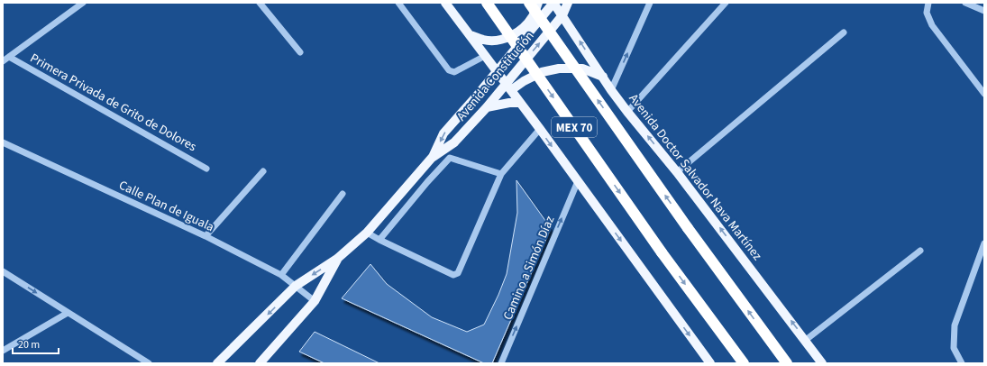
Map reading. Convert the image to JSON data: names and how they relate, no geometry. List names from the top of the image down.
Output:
{
  "streets": {
    "highway": ["MEX 70"],
    "main road": ["Avenida Constitución", "Avenida Doctor Salvador Nava Martínez"],
    "street": ["Primera Privada de Grito de Dolores", "Calle Plan de Iguala", "Camino a Simón Díaz"]
  },
  "crossings": [
    ["Avenida Constitución", "Avenida Doctor Salvador Nava Martínez"],
    ["Avenida Constitución", "Calle Plan de Iguala"]
  ],
  "one_way": ["Avenida Doctor Salvador Nava Martínez", "Camino a Simón Díaz"],
  "scale_bar": "20 m"
}
